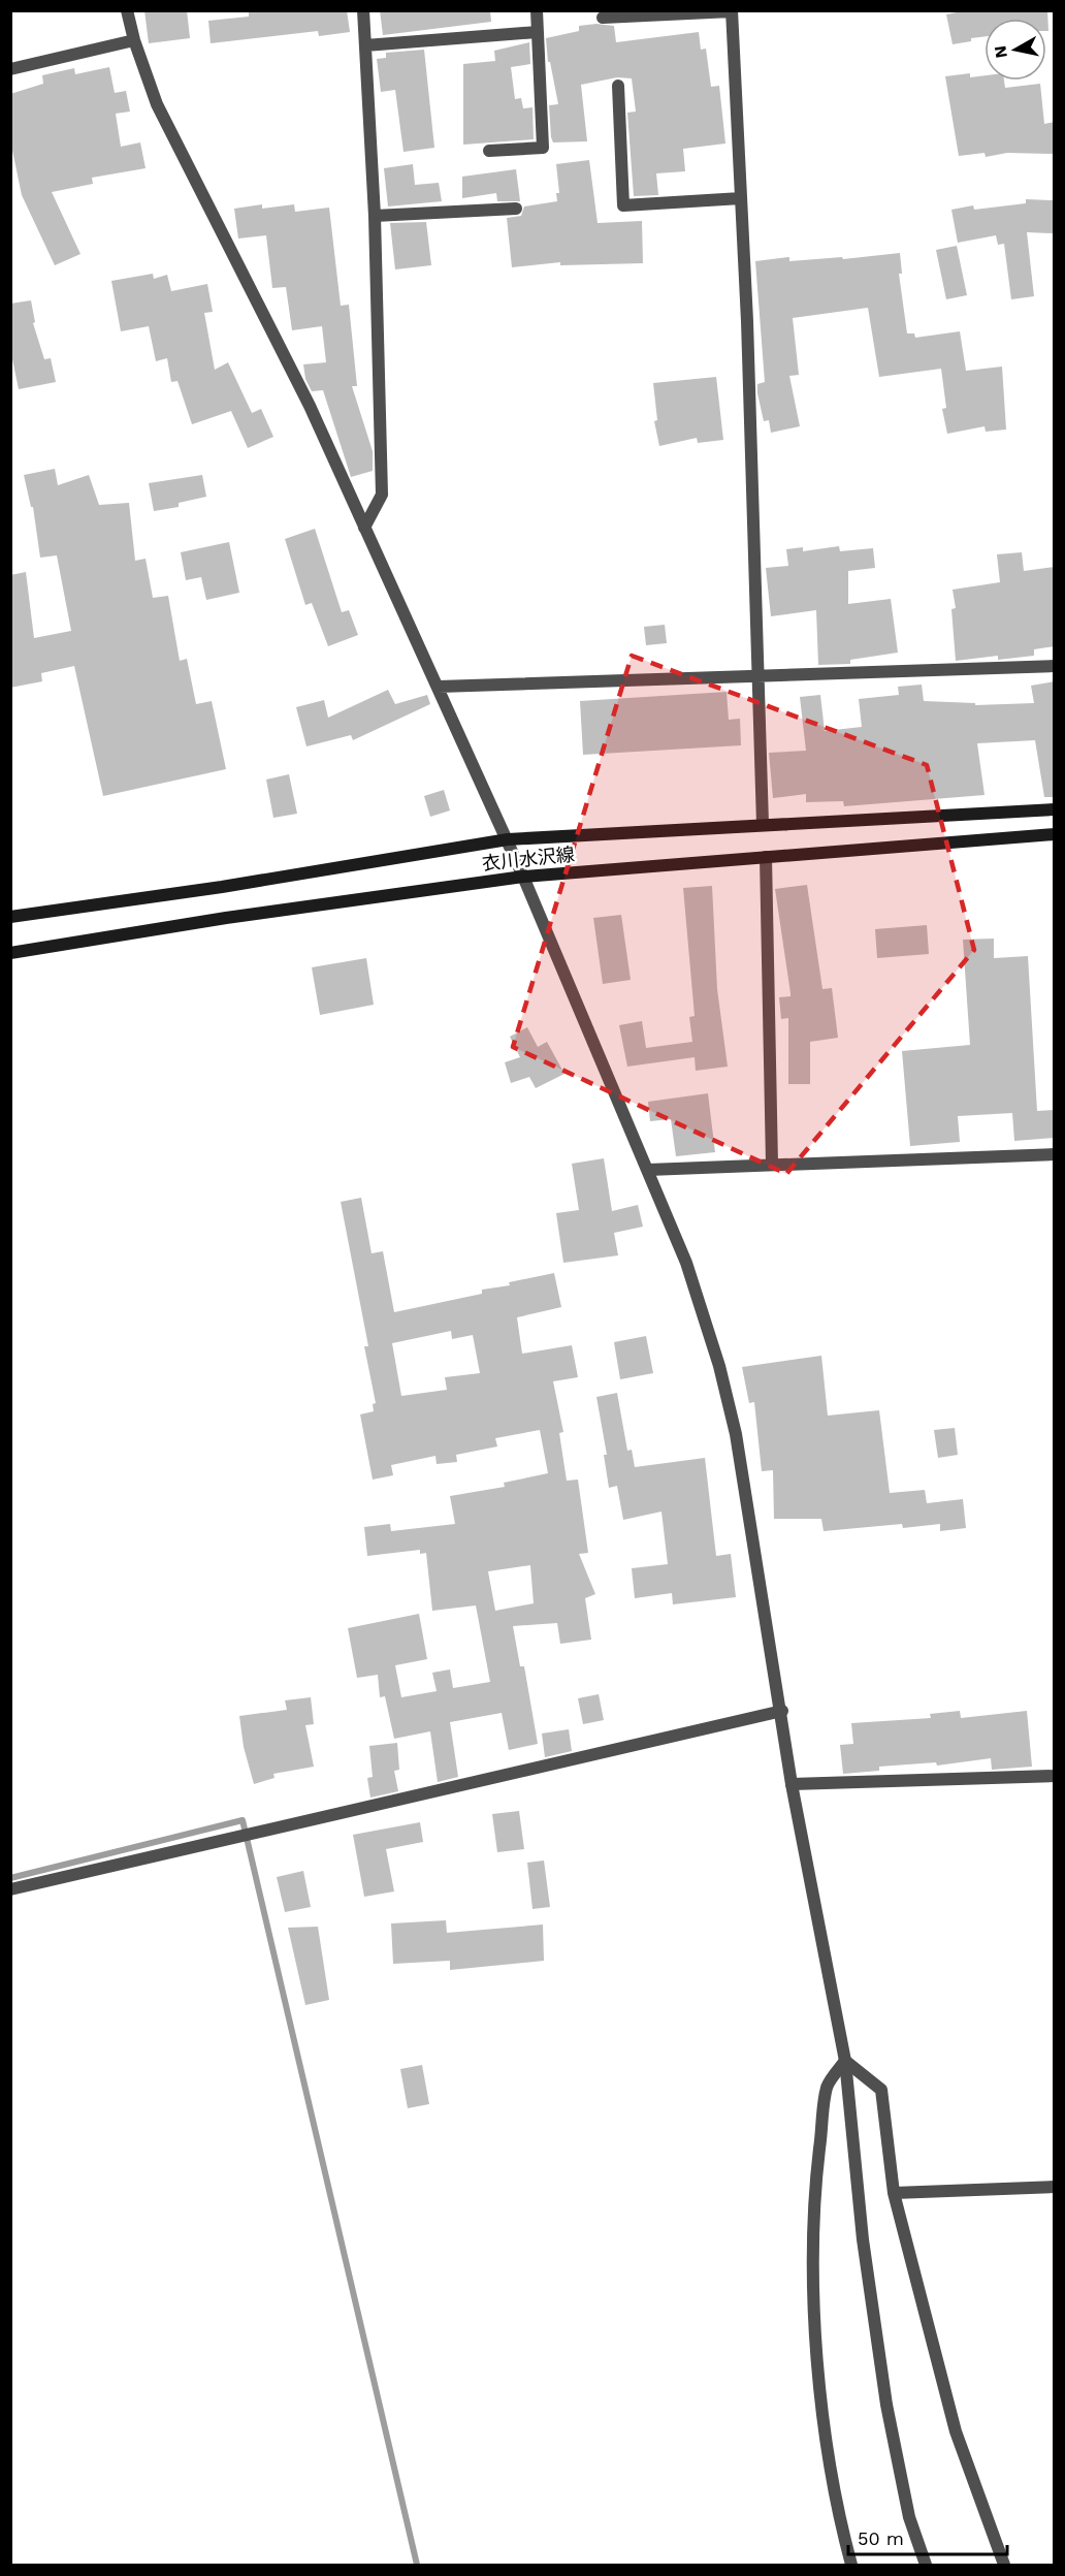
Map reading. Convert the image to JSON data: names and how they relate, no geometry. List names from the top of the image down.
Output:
{
  "streets": {
    "main road": ["衣川水沢線"]
  },
  "scale_bar": "50 m",
  "north": "left"
}
